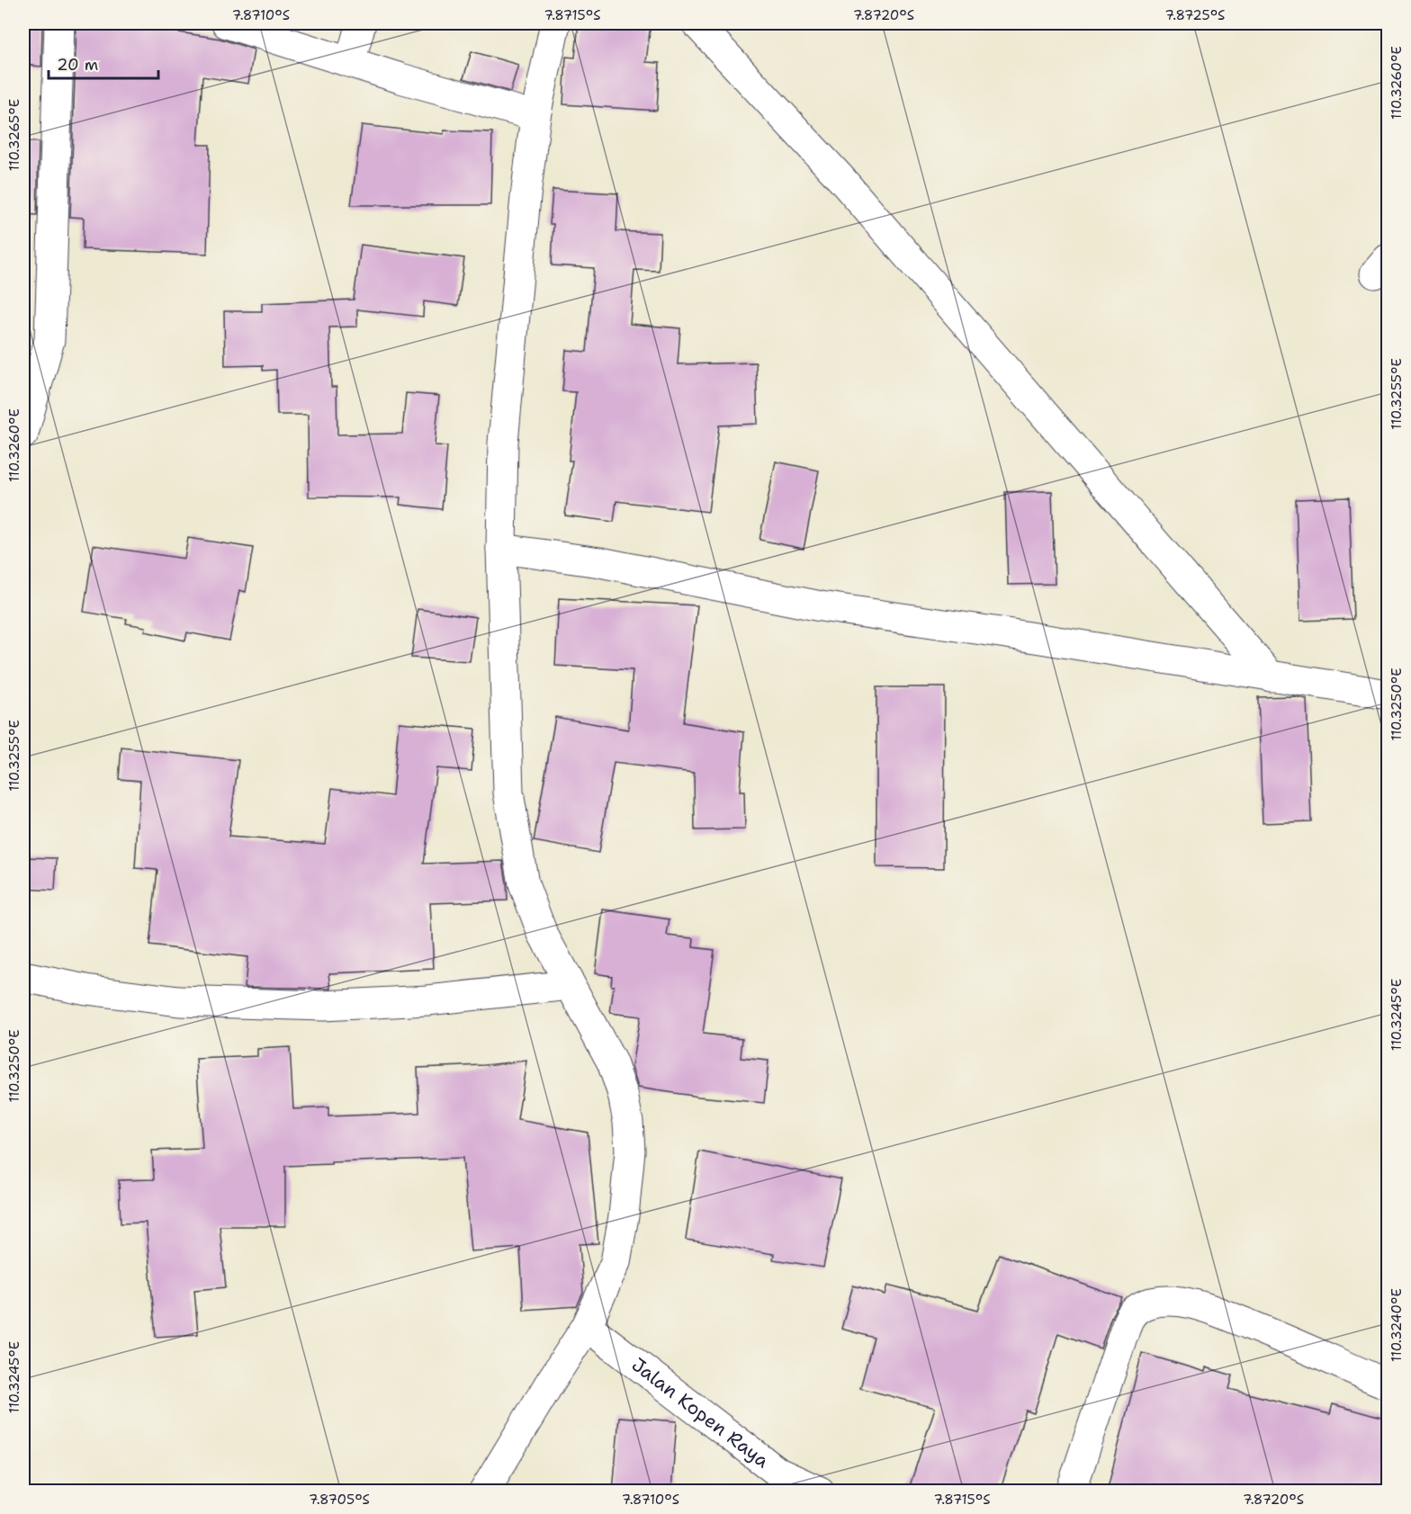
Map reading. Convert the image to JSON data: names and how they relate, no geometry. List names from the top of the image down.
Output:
{
  "streets": {
    "street": ["Jalan Kopen Raya"]
  },
  "scale_bar": "20 m",
  "coordinates": [
    "7.8710°S",
    "7.8715°S",
    "7.8720°S",
    "7.8725°S",
    "110.3260°E",
    "110.3265°E",
    "110.3255°E",
    "110.3250°E",
    "110.3245°E",
    "110.3240°E",
    "7.8705°S"
  ]
}
